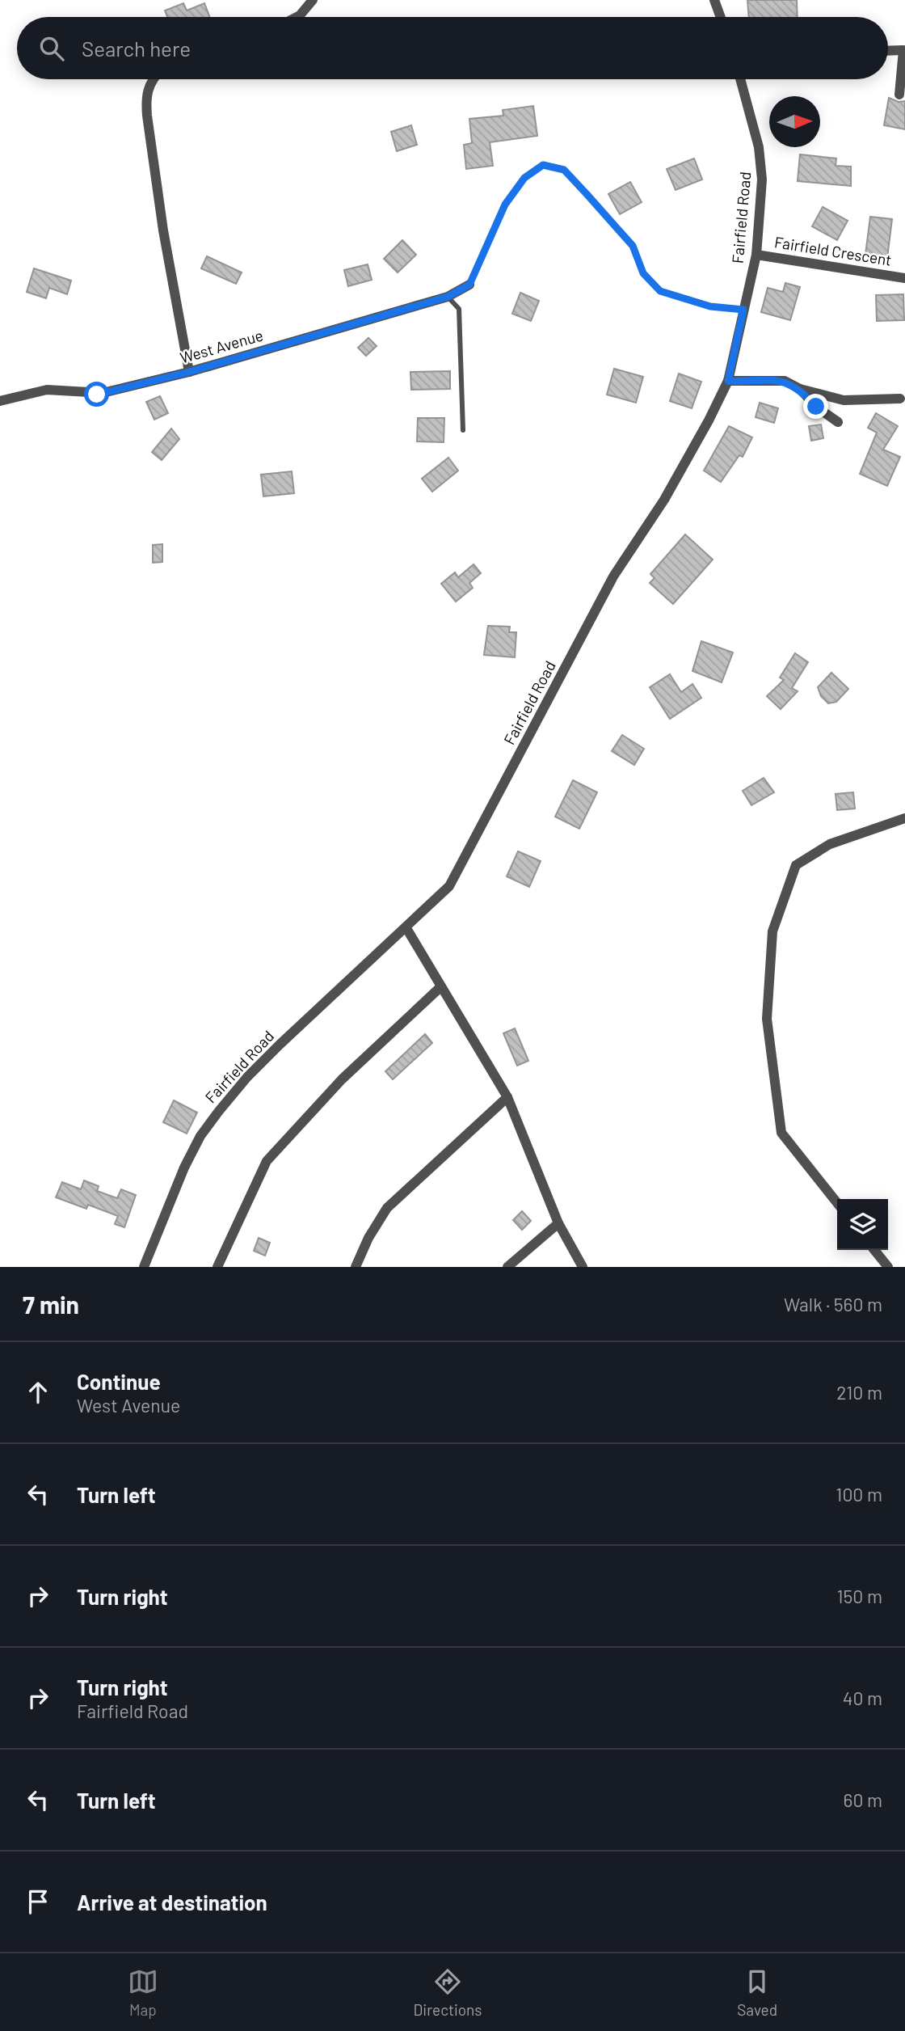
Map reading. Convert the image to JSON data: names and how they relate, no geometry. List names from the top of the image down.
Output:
{
  "streets": {
    "street": ["Fairfield Road", "Fairfield Crescent", "West Avenue"]
  },
  "crossings": [
    ["Fairfield Road", "Fairfield Crescent"]
  ],
  "north": "right",
  "page": {
    "search": "Search here",
    "heading": ["7 min", "Walk · 560 m"],
    "list": [
      ["Continue", "West Avenue", "210 m"],
      ["Turn left", "100 m"],
      ["Turn right", "150 m"],
      ["Turn right", "Fairfield Road", "40 m"],
      ["Turn left", "60 m"],
      "Arrive at destination"
    ],
    "nav": ["Map", "Directions", "Saved"]
  }
}
